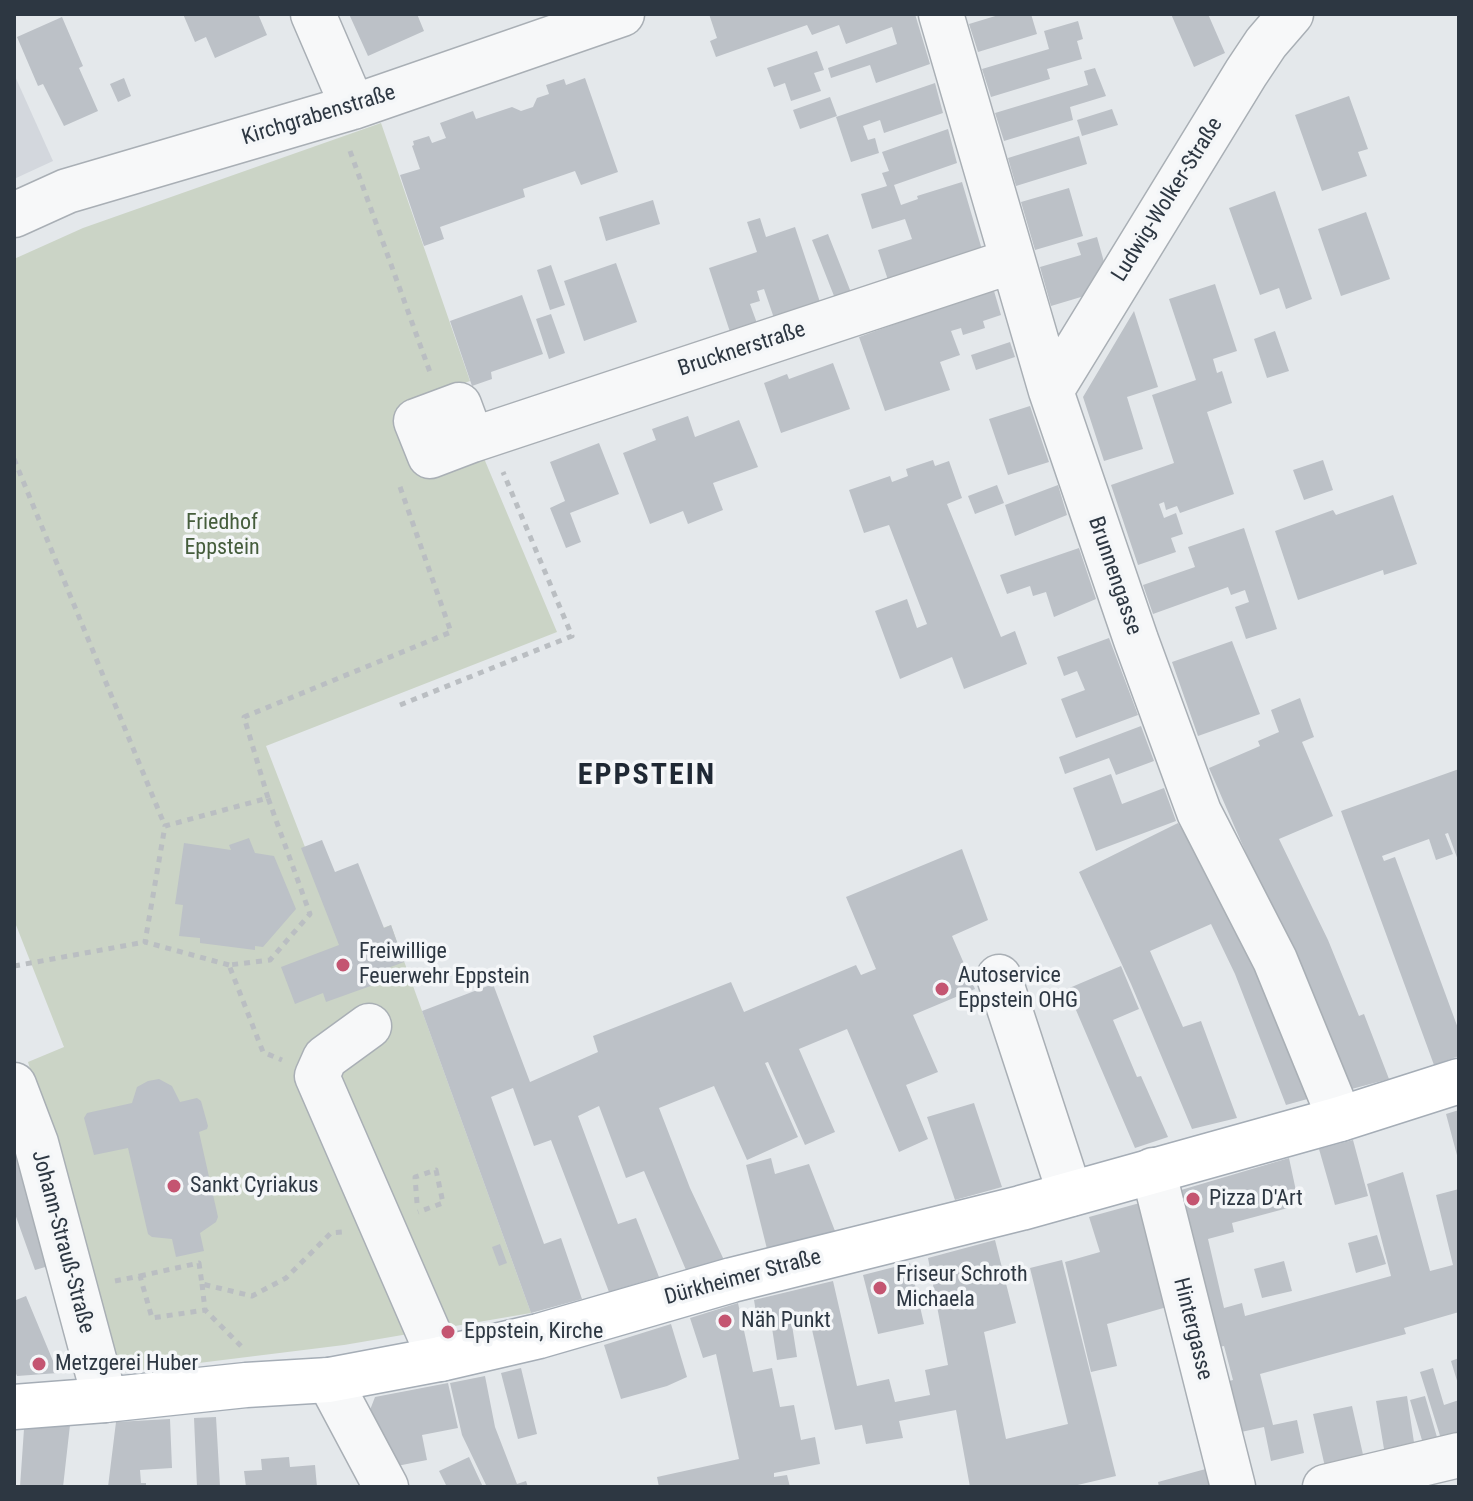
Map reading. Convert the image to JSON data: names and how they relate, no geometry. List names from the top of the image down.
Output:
{
  "streets": {
    "main road": ["Dürkheimer Straße"],
    "street": [
      "Kirchgrabenstraße",
      "Ludwig-Wolker-Straße",
      "Brucknerstraße",
      "Brunnengasse",
      "Johann-Strauß-Straße",
      "Hintergasse"
    ]
  },
  "crossings": [
    ["Ludwig-Wolker-Straße", "Brunnengasse"],
    ["Brucknerstraße", "Brunnengasse"],
    ["Brunnengasse", "Dürkheimer Straße"],
    ["Johann-Strauß-Straße", "Dürkheimer Straße"],
    ["Dürkheimer Straße", "Hintergasse"]
  ],
  "districts": ["EPPSTEIN"],
  "parks": ["Friedhof Eppstein"],
  "places": [
    "Freiwillige Feuerwehr Eppstein",
    "Autoservice Eppstein OHG",
    "Sankt Cyriakus",
    "Pizza D'Art",
    "Friseur Schroth Michaela",
    "Näh Punkt",
    "Eppstein, Kirche",
    "Metzgerei Huber"
  ]
}
